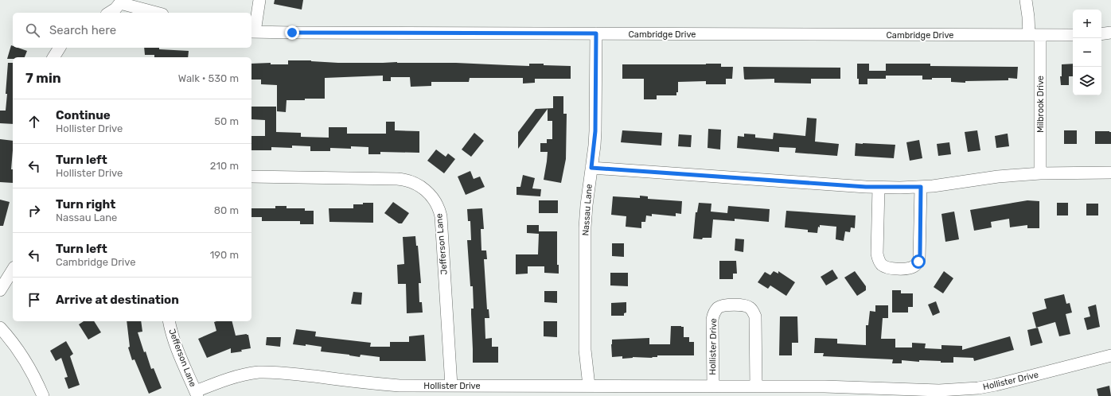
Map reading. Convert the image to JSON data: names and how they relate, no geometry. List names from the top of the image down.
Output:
{
  "streets": {
    "street": [
      "Cambridge Drive",
      "Milbrook Drive",
      "Nassau Lane",
      "Jefferson Lane",
      "Hollister Drive"
    ]
  },
  "crossings": [
    ["Cambridge Drive", "Milbrook Drive"],
    ["Cambridge Drive", "Nassau Lane"],
    ["Nassau Lane", "Hollister Drive"],
    ["Jefferson Lane", "Hollister Drive"]
  ],
  "page": {
    "map_buttons": ["+", "−"],
    "search": "Search here",
    "heading": ["7 min", "Walk · 530 m"],
    "list": [
      ["Continue", "Hollister Drive", "50 m"],
      ["Turn left", "Hollister Drive", "210 m"],
      ["Turn right", "Nassau Lane", "80 m"],
      ["Turn left", "Cambridge Drive", "190 m"],
      "Arrive at destination"
    ]
  }
}
